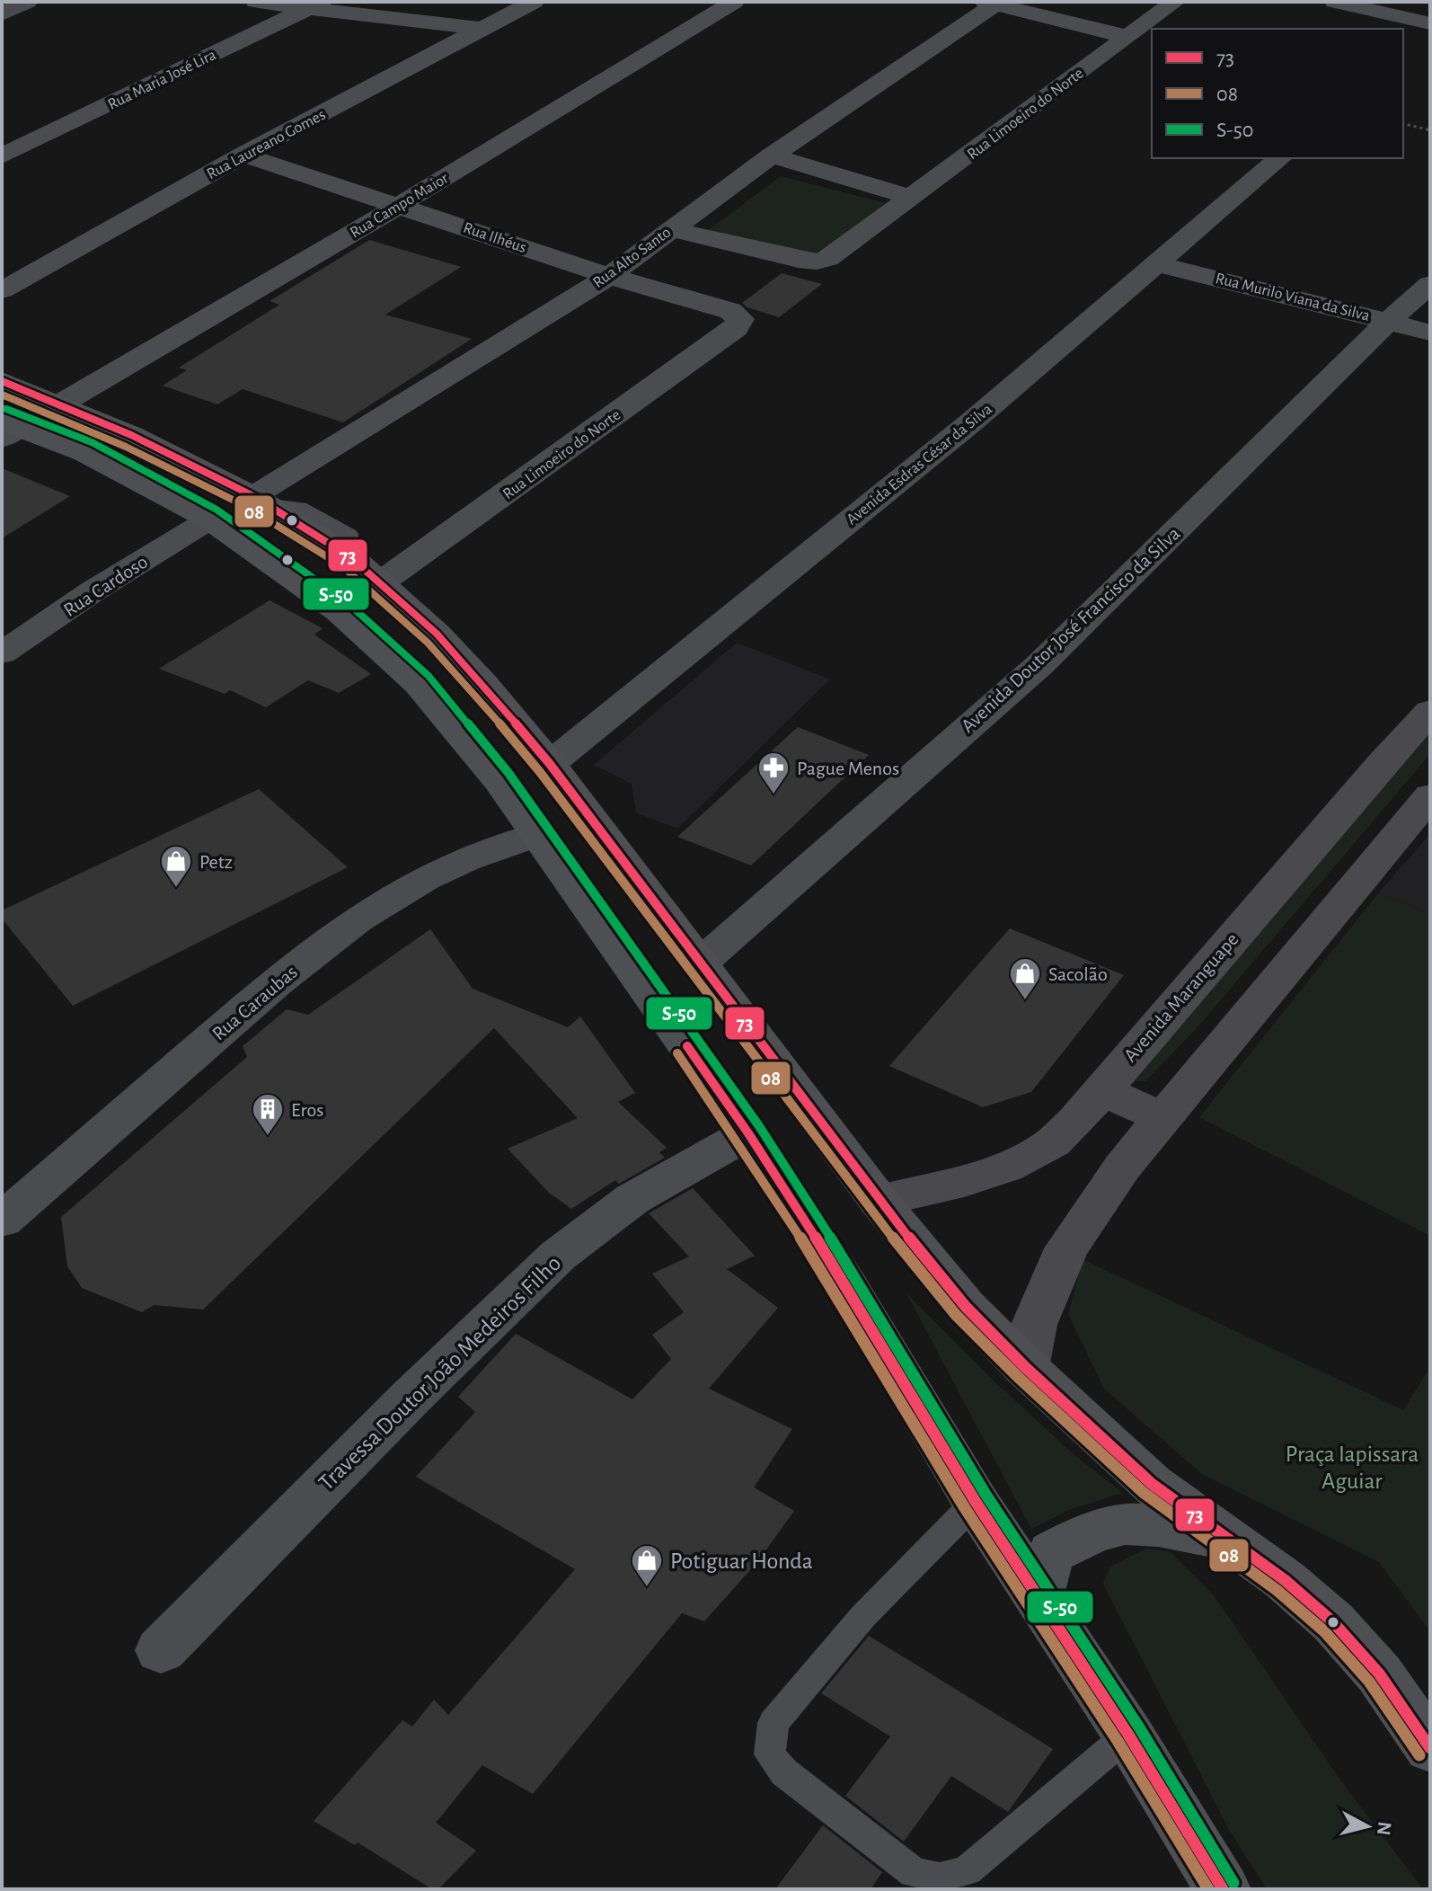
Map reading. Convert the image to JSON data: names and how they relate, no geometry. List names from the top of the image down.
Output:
{
  "streets": {
    "main road": ["Avenida Maranguape"],
    "street": [
      "Rua Maria José Lira",
      "Rua Limoeiro do Norte",
      "Rua Laureano Gomes",
      "Rua Campo Maior",
      "Rua Ilhéus",
      "Rua Alto Santo",
      "Rua Murilo Viana da Silva",
      "Avenida Esdras César da Silva",
      "Rua Cardoso",
      "Avenida Doutor José Francisco da Silva",
      "Rua Caraubas",
      "Travessa Doutor João Medeiros Filho"
    ]
  },
  "crossings": [
    ["Rua Limoeiro do Norte", "Rua Ilhéus"],
    ["Rua Limoeiro do Norte", "Rua Alto Santo"],
    ["Rua Laureano Gomes", "Rua Ilhéus"],
    ["Rua Campo Maior", "Rua Ilhéus"],
    ["Rua Ilhéus", "Rua Alto Santo"],
    ["Rua Murilo Viana da Silva", "Avenida Esdras César da Silva"],
    ["Rua Murilo Viana da Silva", "Avenida Doutor José Francisco da Silva"]
  ],
  "parks": ["Praça Iapissara Aguiar"],
  "places": {
    "pharmacy": ["Pague Menos"],
    "shop": ["Petz", "Sacolão", "Potiguar Honda"],
    "building": ["Eros"]
  },
  "lines": ["transit line 73", "transit line 08", "transit line S-50"],
  "legend": ["73", "08", "S-50"],
  "north": "right"
}
